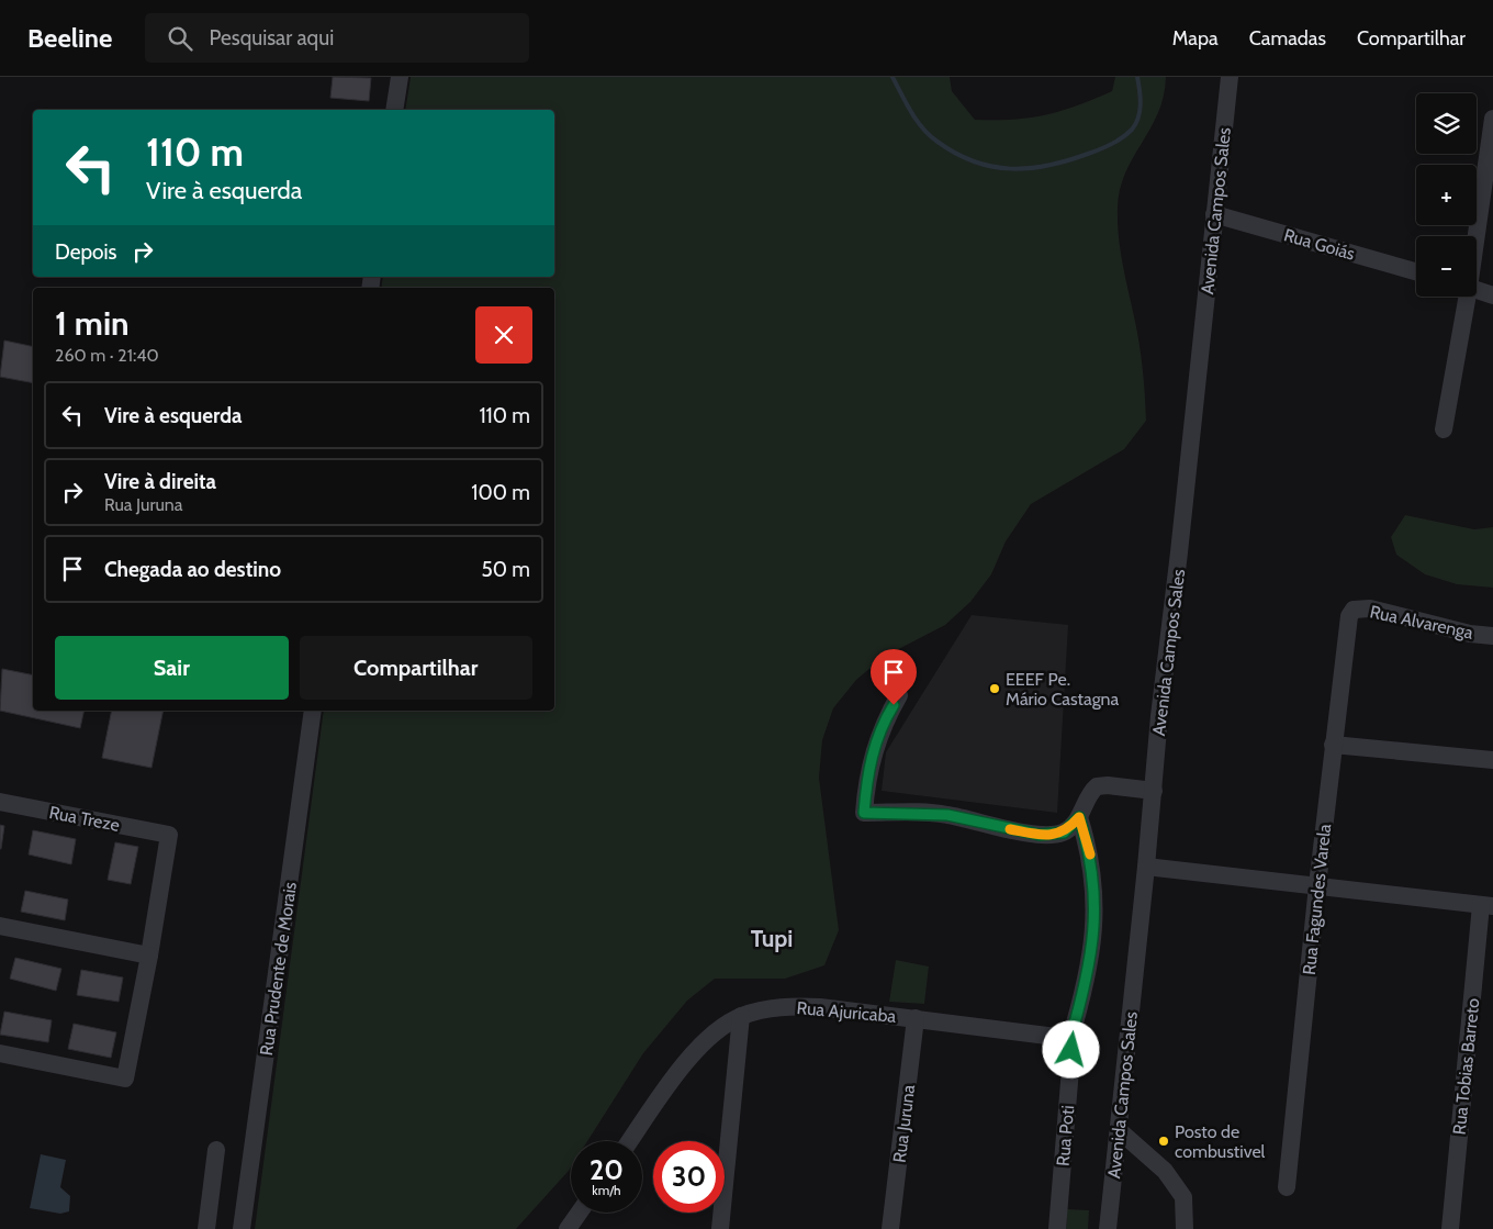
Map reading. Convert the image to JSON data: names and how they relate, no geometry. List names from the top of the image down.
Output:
{
  "streets": {
    "street": [
      "Avenida Campos Sales",
      "Rua Goiás",
      "Rua Alvarenga",
      "Rua Treze",
      "Rua Fagundes Varela",
      "Rua Prudente de Morais",
      "Rua Ajuricaba",
      "Rua Tobias Barreto",
      "Rua Juruna",
      "Rua Poti"
    ]
  },
  "crossings": [
    ["Avenida Campos Sales", "Rua Goiás"],
    ["Rua Alvarenga", "Rua Fagundes Varela"],
    ["Rua Ajuricaba", "Rua Juruna"],
    ["Rua Ajuricaba", "Rua Poti"]
  ],
  "districts": ["Tupi"],
  "places": ["EEEF Pe. Mário Castagna", "Posto de combustivel"],
  "page": {
    "header": "Beeline",
    "search": "Pesquisar aqui",
    "nav": ["Mapa", "Camadas", "Compartilhar"],
    "map_buttons": ["+", "−"],
    "turn": ["110 m", "Vire à esquerda"],
    "then": "Depois",
    "heading": ["1 min", "260 m · 21:40"],
    "list": [
      {
        "name": "Vire à esquerda",
        "value": "110 m"
      },
      {
        "name": "Vire à direita",
        "note": "Rua Juruna",
        "value": "100 m"
      },
      {
        "name": "Chegada ao destino",
        "value": "50 m"
      }
    ],
    "buttons": ["Sair", "Compartilhar"],
    "speed": "20 km/h",
    "limit": "30"
  }
}
